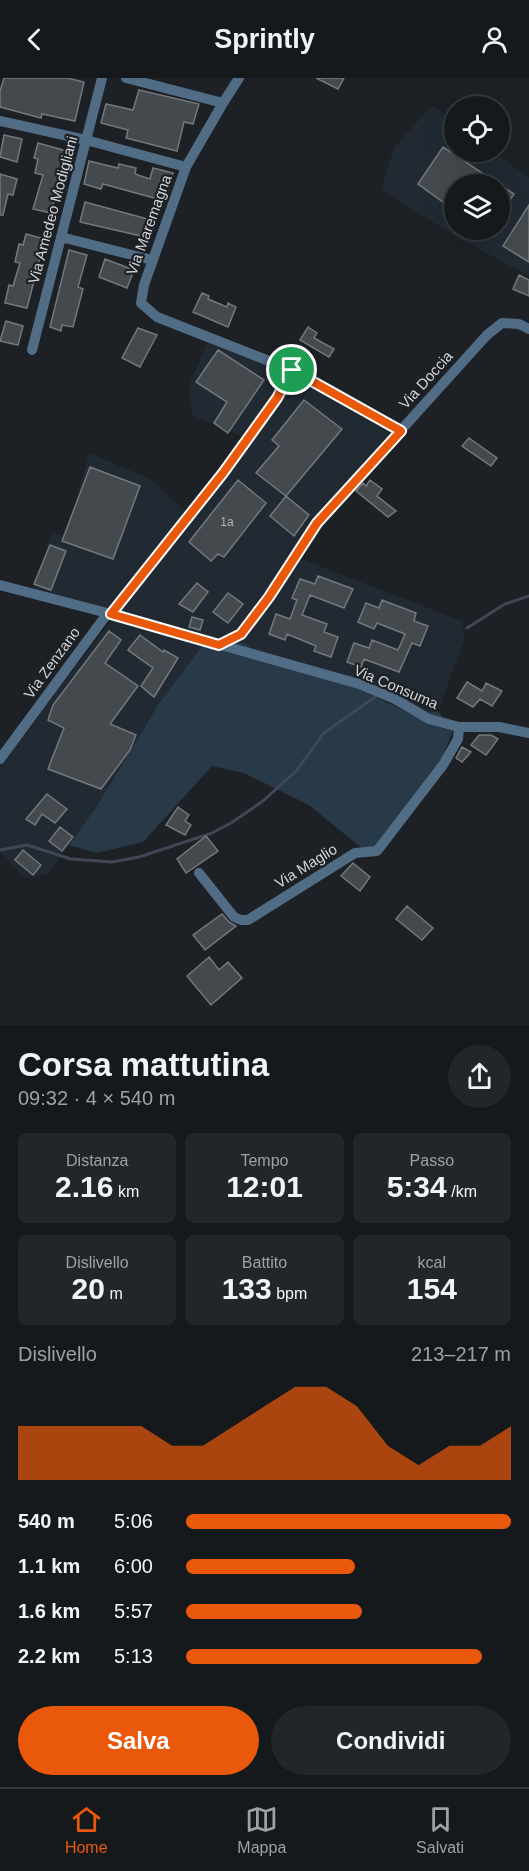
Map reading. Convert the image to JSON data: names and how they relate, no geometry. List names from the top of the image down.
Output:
{
  "streets": {
    "street": [
      "Via Amedeo Modigliani",
      "Via Maremagna",
      "Via Doccia",
      "Via Zenzano",
      "Via Consuma",
      "Via Maglio"
    ]
  },
  "crossings": [
    ["Via Maremagna", "Via Doccia"],
    ["Via Doccia", "Via Consuma"],
    ["Via Zenzano", "Via Consuma"],
    ["Via Consuma", "Via Maglio"]
  ],
  "house_numbers": ["1a"],
  "page": {
    "header": "Sprintly",
    "heading": ["Corsa mattutina", "09:32 · 4 × 540 m"],
    "stats": [
      ["Distanza", "2.16 km"],
      ["Tempo", "12:01"],
      ["Passo", "5:34 /km"],
      ["Dislivello", "20 m"],
      ["Battito", "133 bpm"],
      ["kcal", "154"]
    ],
    "chart": ["Dislivello", "213–217 m"],
    "list": [
      {
        "name": "540 m",
        "note": "5:06"
      },
      {
        "name": "1.1 km",
        "note": "6:00"
      },
      {
        "name": "1.6 km",
        "note": "5:57"
      },
      {
        "name": "2.2 km",
        "note": "5:13"
      }
    ],
    "buttons": ["Salva", "Condividi"],
    "tabs": ["Home", "Mappa", "Salvati"]
  }
}
